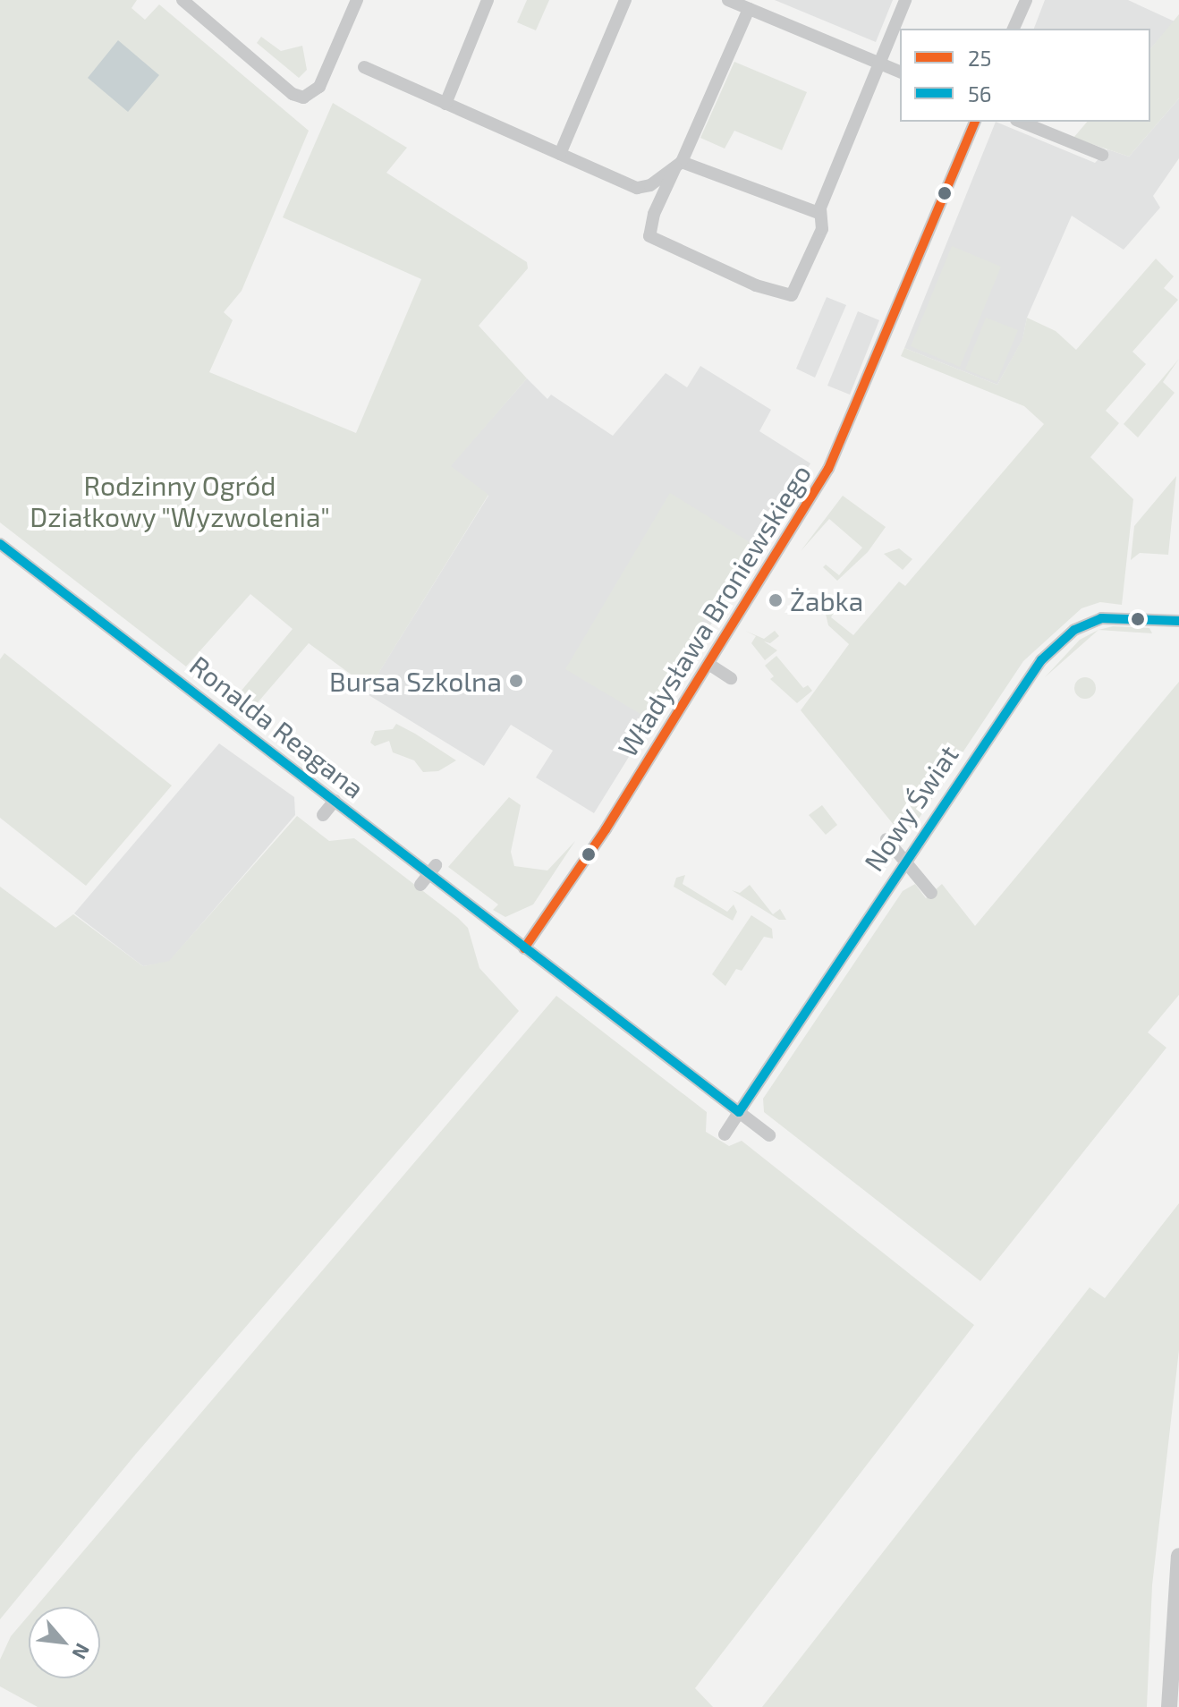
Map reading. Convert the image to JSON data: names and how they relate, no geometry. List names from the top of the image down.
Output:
{
  "streets": {
    "street": ["Władysława Broniewskiego", "Ronalda Reagana", "Nowy Świat"]
  },
  "crossings": [
    ["Władysława Broniewskiego", "Ronalda Reagana"]
  ],
  "parks": ["Rodzinny Ogród Działkowy \"Wyzwolenia\""],
  "places": ["Żabka", "Bursa Szkolna"],
  "lines": ["transit line 25", "transit line 56"],
  "legend": ["25", "56"],
  "north": "bottom right"
}
